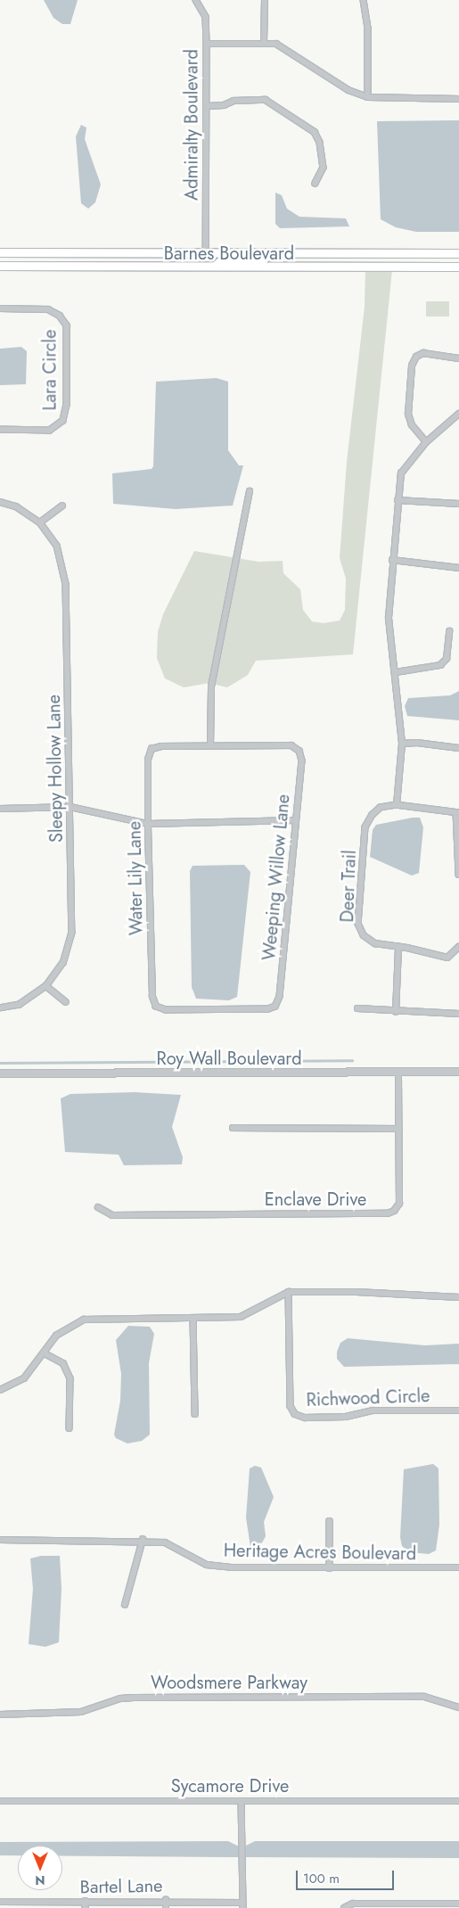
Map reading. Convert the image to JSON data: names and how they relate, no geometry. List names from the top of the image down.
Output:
{
  "streets": {
    "main road": ["Barnes Boulevard"],
    "street": [
      "Admiralty Boulevard",
      "Lara Circle",
      "Sleepy Hollow Lane",
      "Weeping Willow Lane",
      "Water Lily Lane",
      "Deer Trail",
      "Roy Wall Boulevard",
      "Enclave Drive",
      "Richwood Circle",
      "Heritage Acres Boulevard",
      "Woodsmere Parkway",
      "Sycamore Drive",
      "Bartel Lane"
    ]
  },
  "crossings": [
    ["Admiralty Boulevard", "Barnes Boulevard"],
    ["Weeping Willow Lane", "Water Lily Lane"],
    ["Roy Wall Boulevard", "Enclave Drive"]
  ],
  "scale_bar": "100 m",
  "north": "bottom"
}
